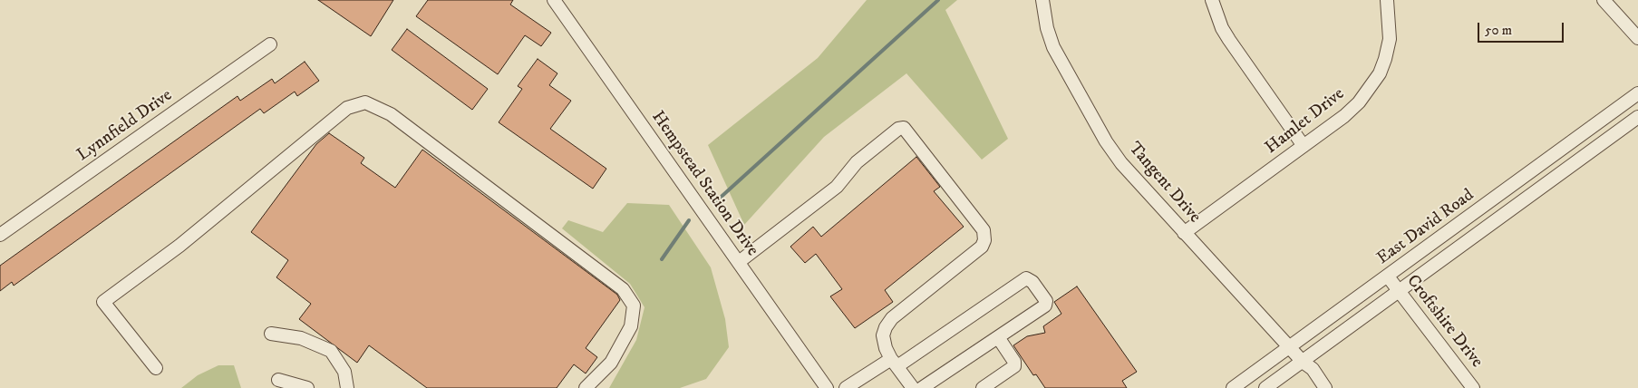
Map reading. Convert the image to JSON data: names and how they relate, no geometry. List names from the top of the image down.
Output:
{
  "streets": {
    "street": [
      "Hamlet Drive",
      "Lynnfield Drive",
      "Tangent Drive",
      "Hempstead Station Drive",
      "East David Road",
      "Croftshire Drive"
    ]
  },
  "crossings": [
    ["Hamlet Drive", "Tangent Drive"],
    ["Tangent Drive", "East David Road"],
    ["East David Road", "Croftshire Drive"]
  ],
  "scale_bar": "50 m"
}
